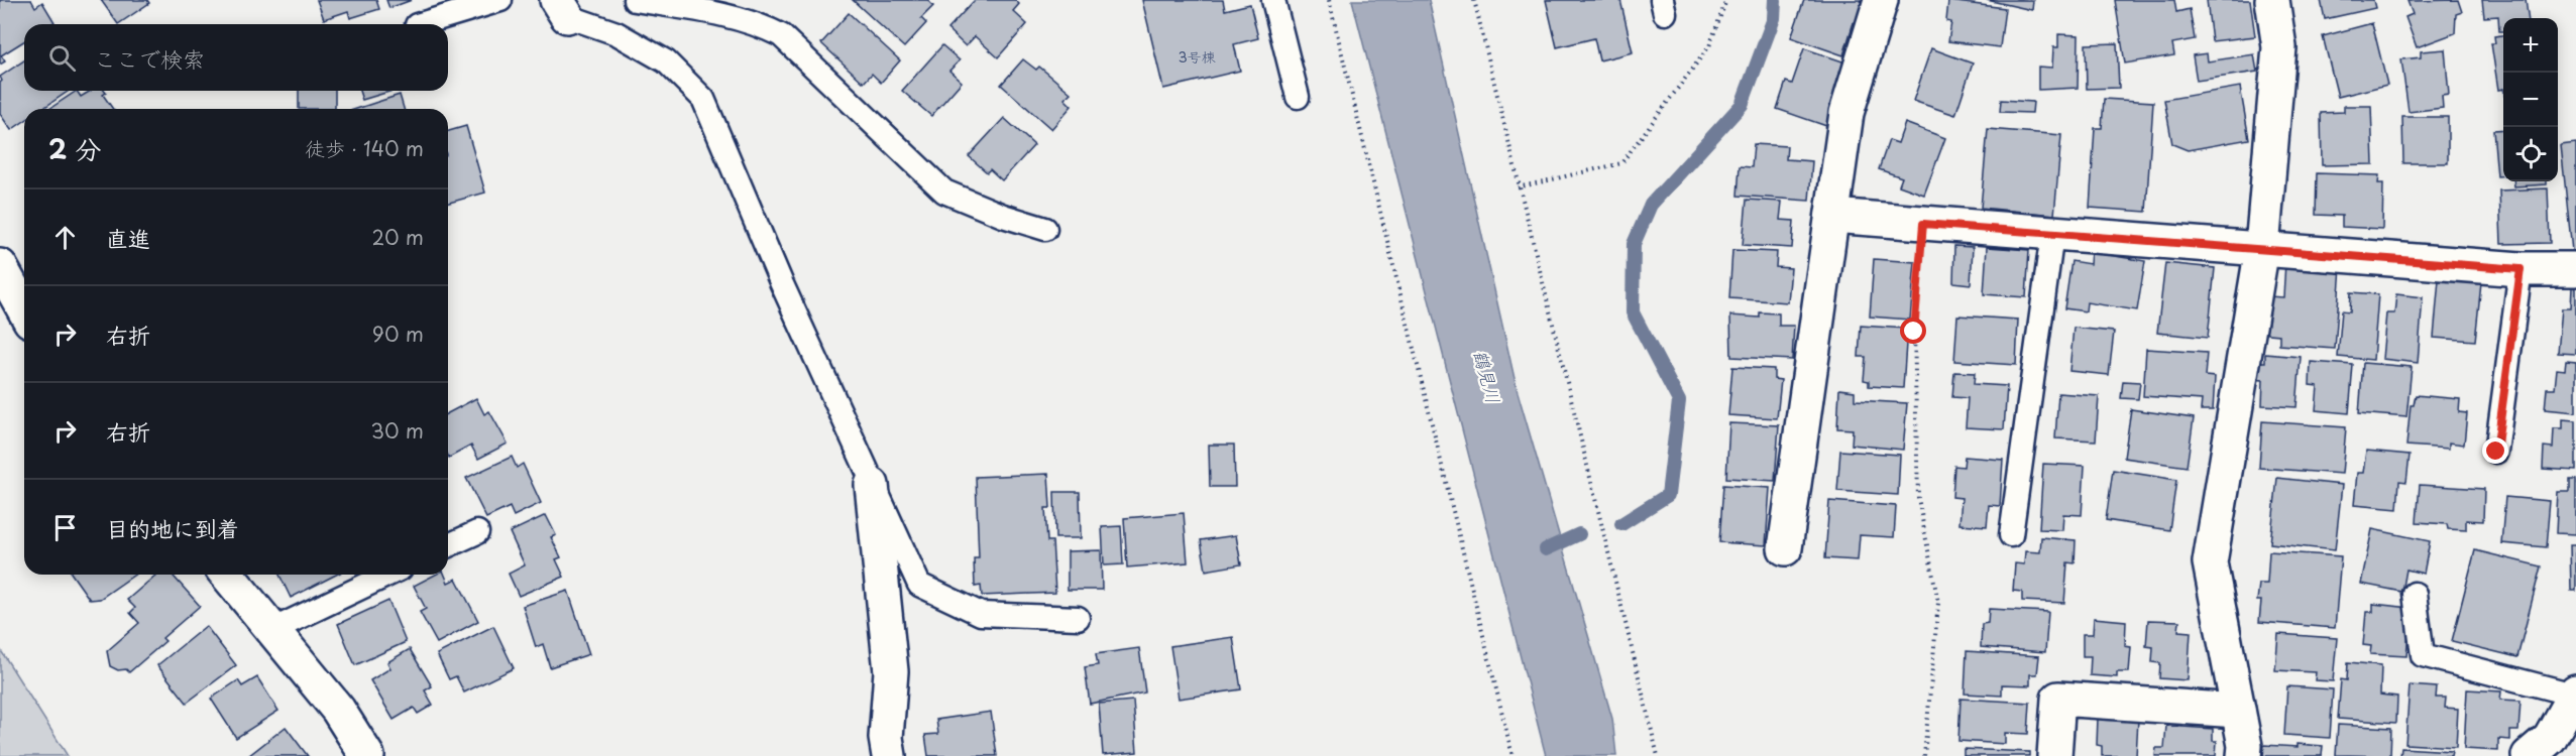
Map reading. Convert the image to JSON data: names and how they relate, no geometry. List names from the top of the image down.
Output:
{
  "water": ["鶴見川"],
  "house_numbers": ["3号棟"],
  "page": {
    "map_buttons": ["+", "−"],
    "search": "ここで検索",
    "heading": ["2 分", "徒歩 · 140 m"],
    "list": [
      ["直進", "20 m"],
      ["右折", "90 m"],
      ["右折", "30 m"],
      "目的地に到着"
    ]
  }
}
